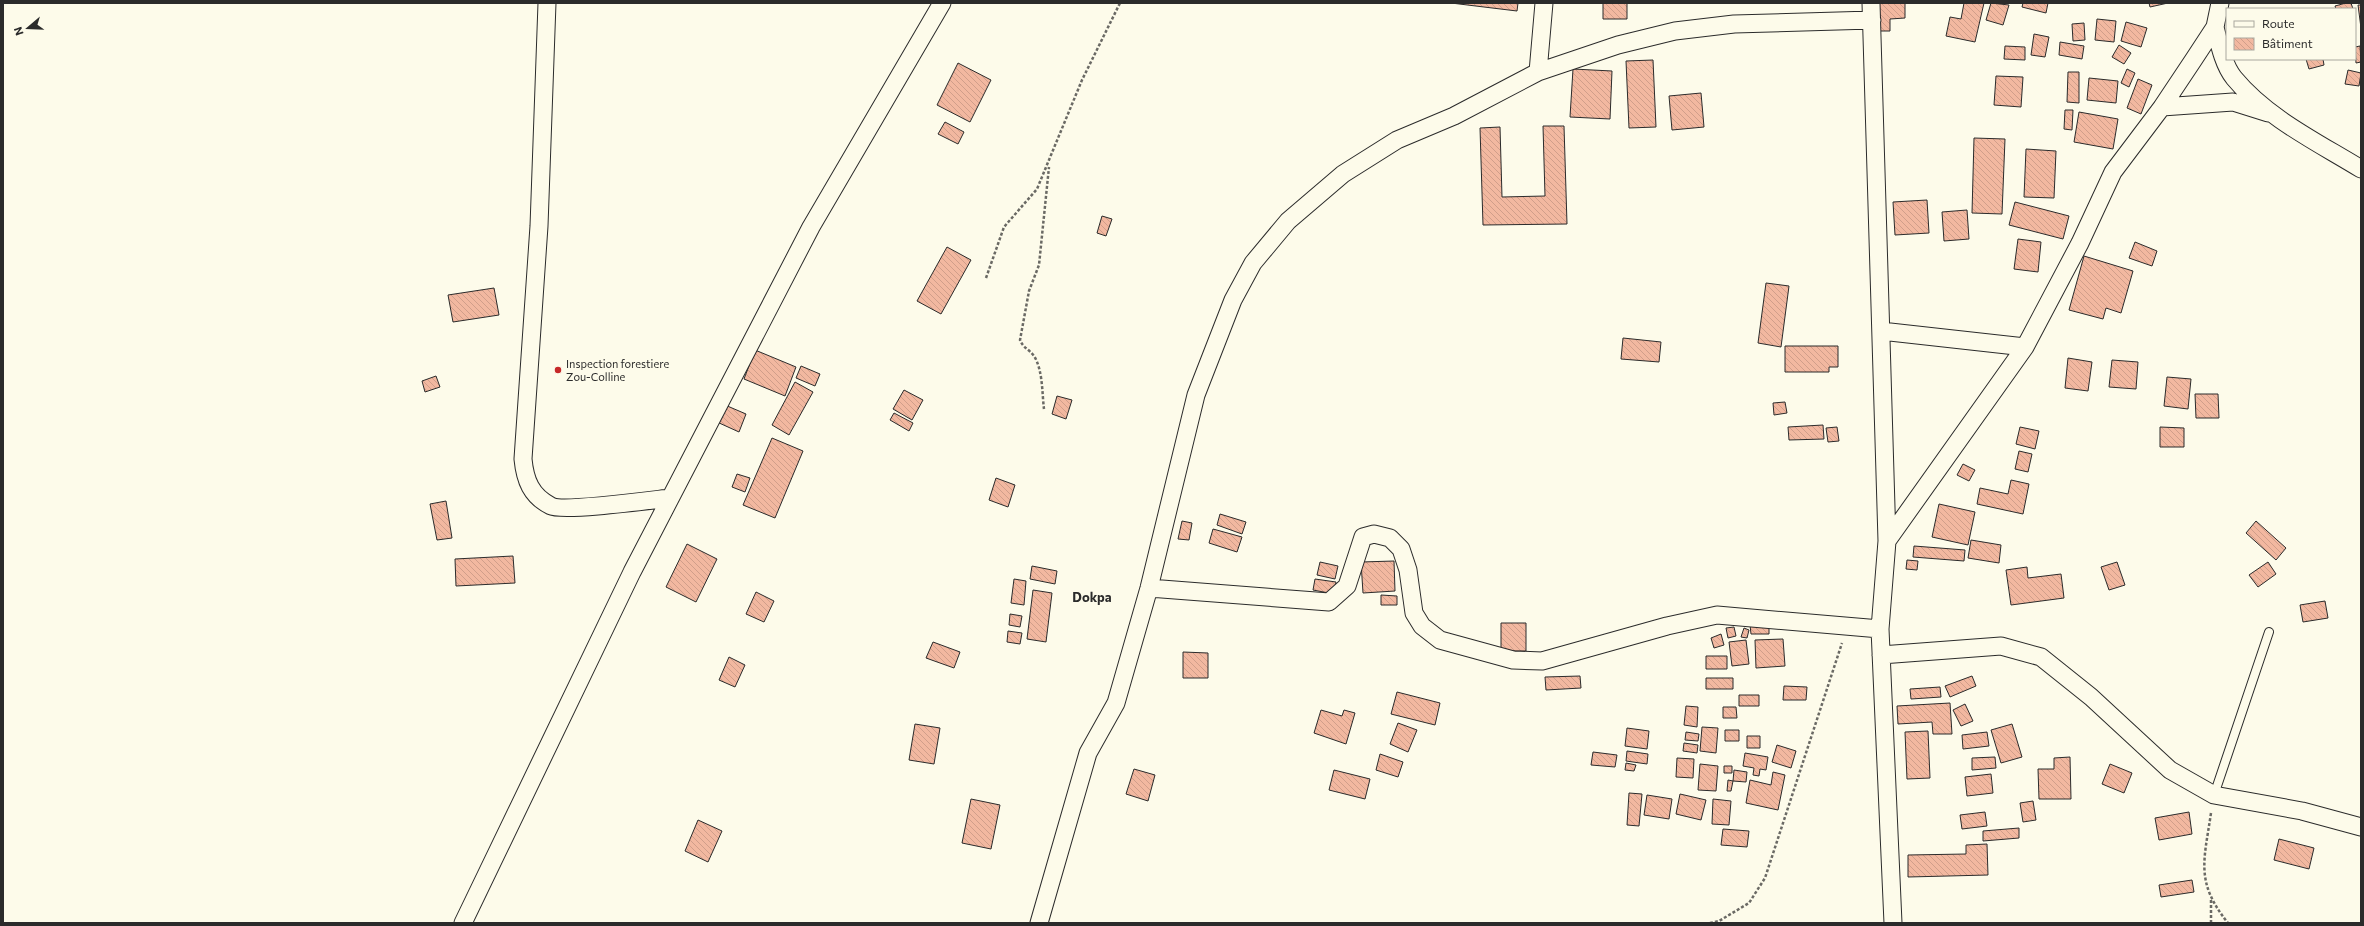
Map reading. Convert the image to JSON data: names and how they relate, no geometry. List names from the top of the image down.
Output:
{
  "districts": ["Dokpa"],
  "places": ["Inspection forestiere Zou-Colline"],
  "legend": ["Route", "Bâtiment"],
  "north": "left"
}
